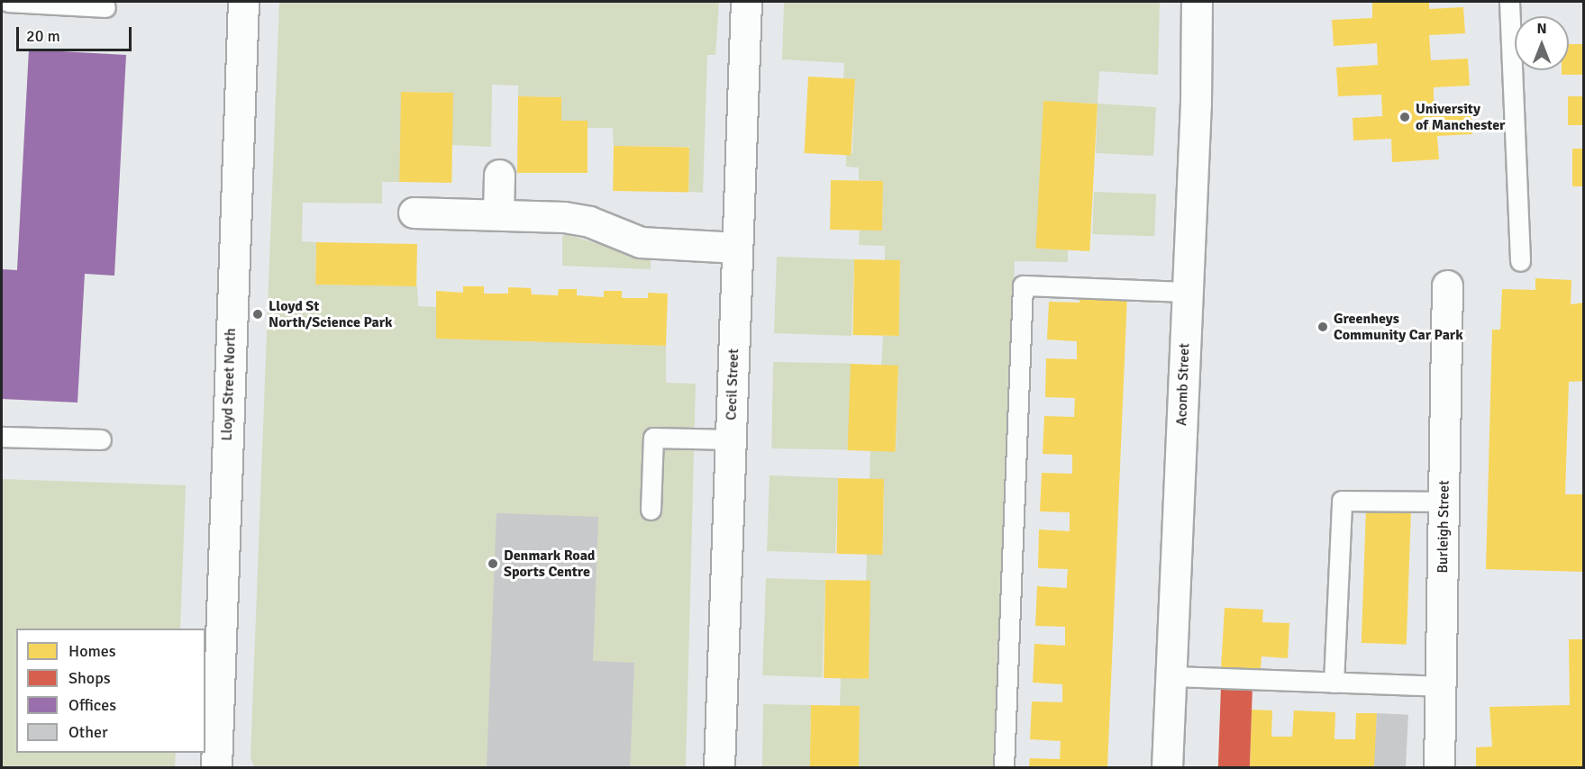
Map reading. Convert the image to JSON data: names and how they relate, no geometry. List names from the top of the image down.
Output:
{
  "streets": {
    "street": [
      "Lloyd Street North",
      "Cecil Street",
      "Acomb Street",
      "Burleigh Street"
    ]
  },
  "places": [
    "University of Manchester",
    "Lloyd St North/Science Park",
    "Greenheys Community Car Park",
    "Denmark Road Sports Centre"
  ],
  "legend": [
    "Homes",
    "Shops",
    "Offices",
    "Other"
  ],
  "scale_bar": "20 m",
  "north": "top"
}
